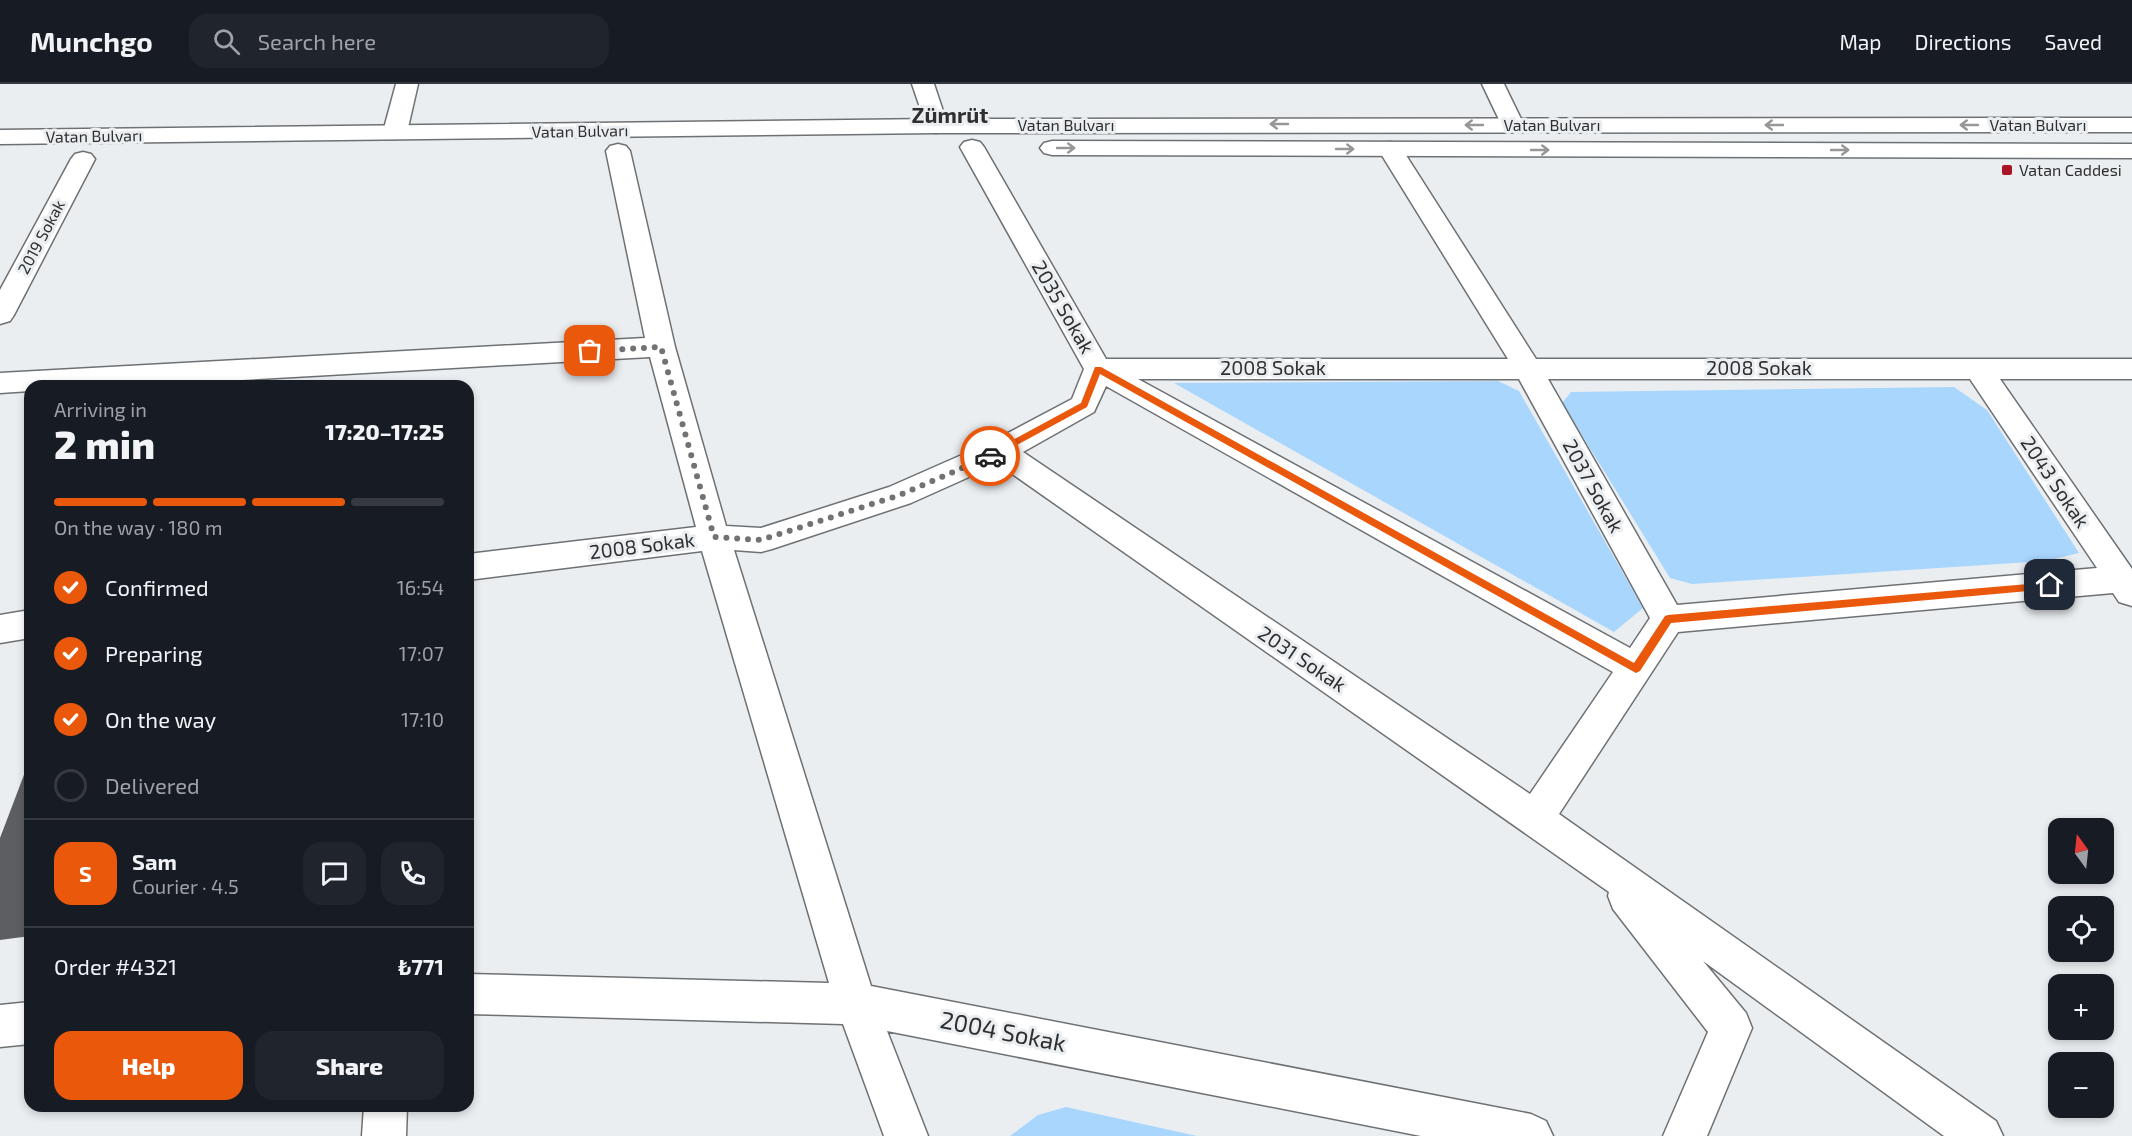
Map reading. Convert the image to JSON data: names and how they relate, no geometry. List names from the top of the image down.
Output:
{
  "streets": {
    "street": [
      "Vatan Bulvarı",
      "2019 Sokak",
      "2035 Sokak",
      "2008 Sokak",
      "2043 Sokak",
      "2037 Sokak",
      "2031 Sokak",
      "2004 Sokak"
    ]
  },
  "crossings": [
    ["Vatan Bulvarı", "2019 Sokak"],
    ["Vatan Bulvarı", "2035 Sokak"],
    ["Vatan Bulvarı", "2037 Sokak"],
    ["2035 Sokak", "2008 Sokak"],
    ["2008 Sokak", "2043 Sokak"],
    ["2008 Sokak", "2037 Sokak"],
    ["2008 Sokak", "2031 Sokak"]
  ],
  "districts": ["Zümrüt"],
  "places": {
    "transit": ["Vatan Caddesi"]
  },
  "north": "top",
  "page": {
    "header": "Munchgo",
    "search": "Search here",
    "nav": ["Map", "Directions", "Saved"],
    "heading": ["2 min", "Arriving in", "17:20–17:25"],
    "panel": [
      "Sam",
      "Courier · 4.5",
      "Order #4321",
      "₺771"
    ],
    "bar": "On the way · 180 m",
    "list": [
      ["Confirmed", "16:54"],
      ["Preparing", "17:07"],
      ["On the way", "17:10"],
      "Delivered"
    ],
    "map_buttons": ["+", "−"],
    "round": "S",
    "buttons": ["Help", "Share"]
  }
}
